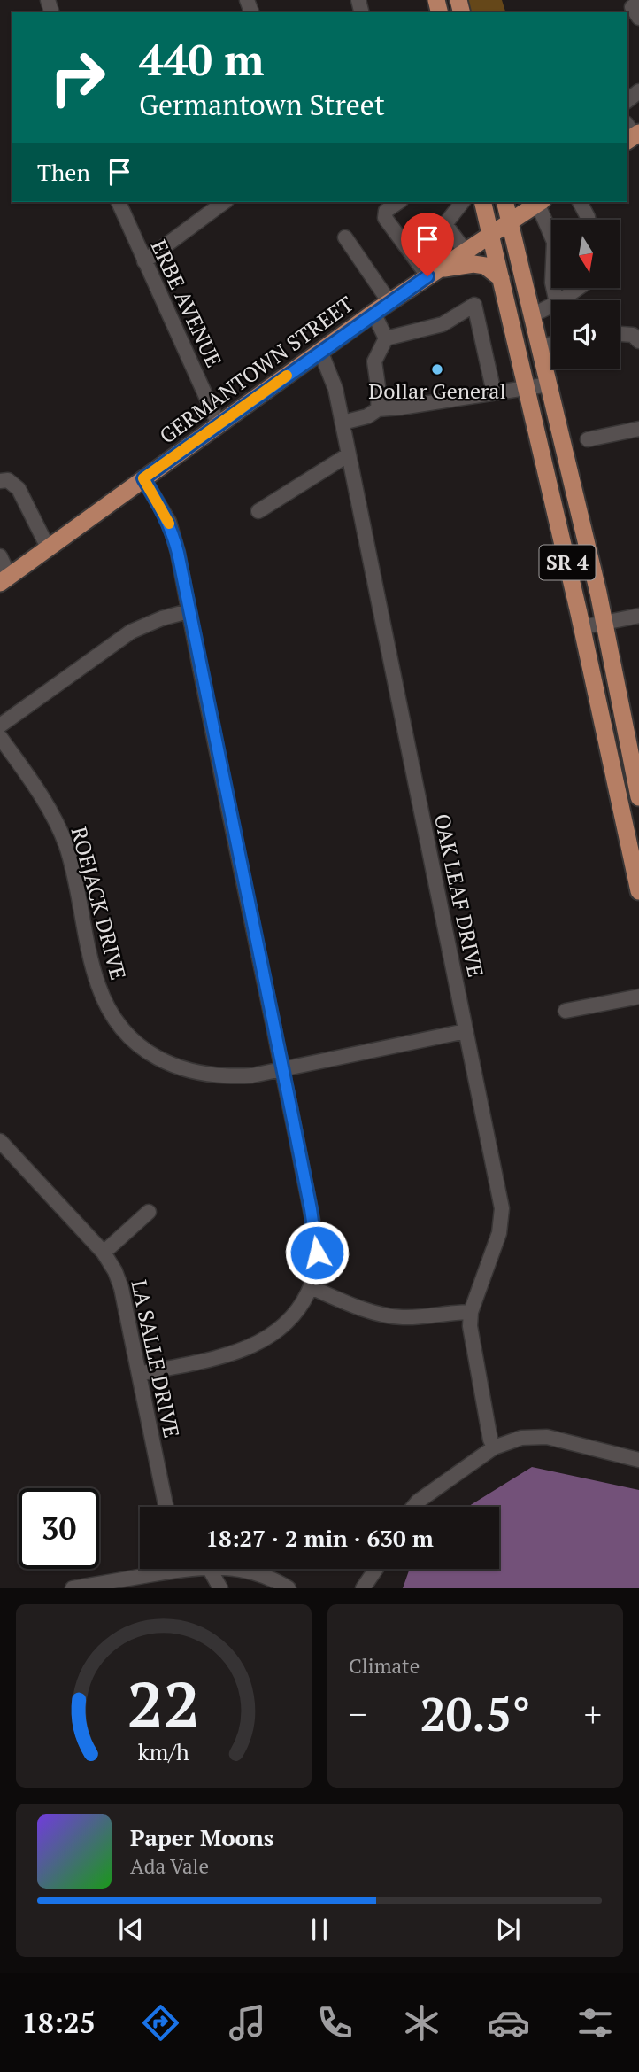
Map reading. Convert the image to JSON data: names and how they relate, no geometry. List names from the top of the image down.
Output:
{
  "streets": {
    "main road": ["GERMANTOWN STREET", "SR 4"],
    "street": [
      "ERBE AVENUE",
      "OAK LEAF DRIVE",
      "ROEJACK DRIVE",
      "LA SALLE DRIVE"
    ]
  },
  "crossings": [
    ["ERBE AVENUE", "GERMANTOWN STREET"],
    ["GERMANTOWN STREET", "SR 4"],
    ["GERMANTOWN STREET", "OAK LEAF DRIVE"],
    ["OAK LEAF DRIVE", "ROEJACK DRIVE"]
  ],
  "places": ["Dollar General"],
  "north": "bottom",
  "page": {
    "turn": ["440 m", "Germantown Street"],
    "then": "Then",
    "limit": "30",
    "trip": "18:27 · 2 min · 630 m",
    "tile": "Climate",
    "heat": ["−", "20.5°", "+"],
    "song": ["Paper Moons", "Ada Vale"],
    "tabs": "18:25",
    "gauge": ["22", "km/h"]
  }
}
